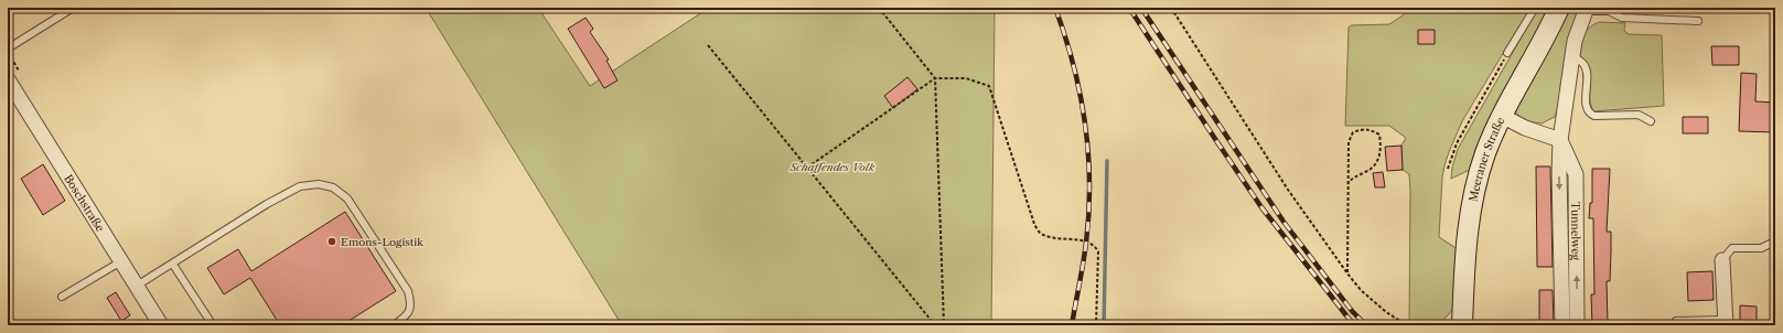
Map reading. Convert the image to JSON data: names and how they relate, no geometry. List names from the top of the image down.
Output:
{
  "streets": {
    "main road": ["Meeraner Straße"],
    "street": ["Boschstraße", "Tunnelweg"]
  },
  "parks": ["Schaffendes Volk"],
  "places": ["Emons-Logistik"]
}
